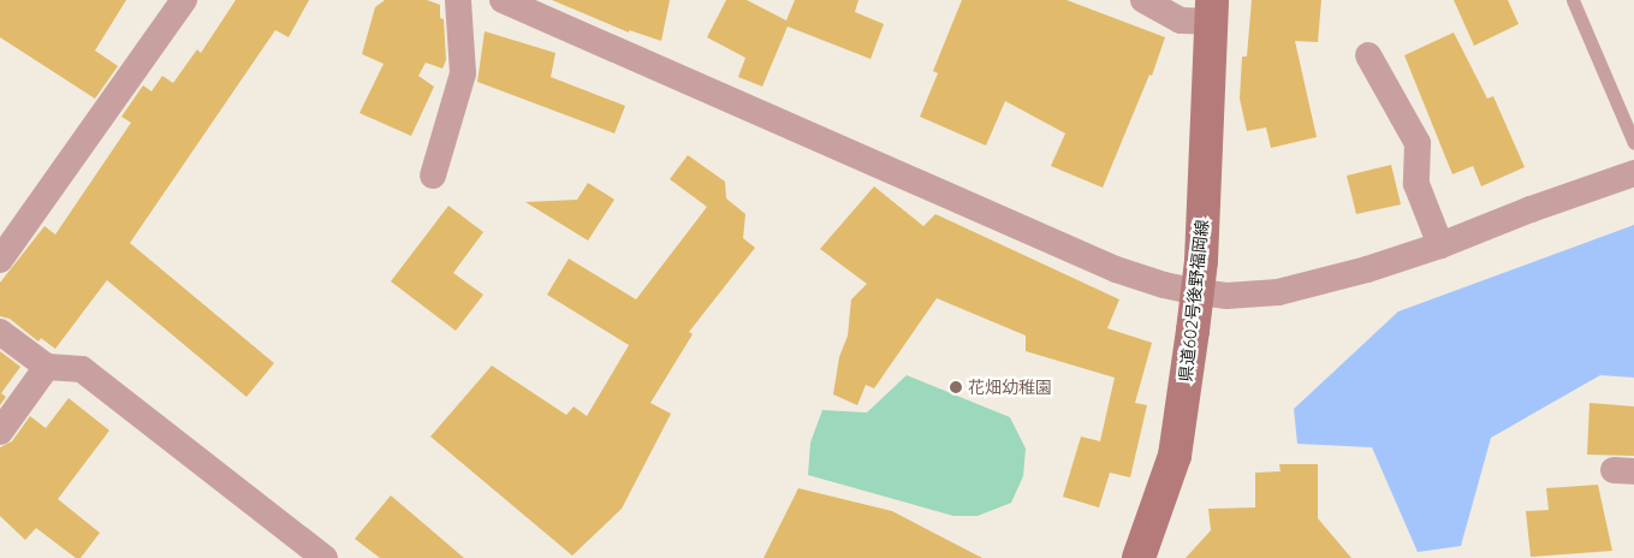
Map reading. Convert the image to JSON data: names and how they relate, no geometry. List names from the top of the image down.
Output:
{
  "streets": {
    "main road": ["県道602号後野福岡線"]
  },
  "places": ["花畑幼稚園"]
}
